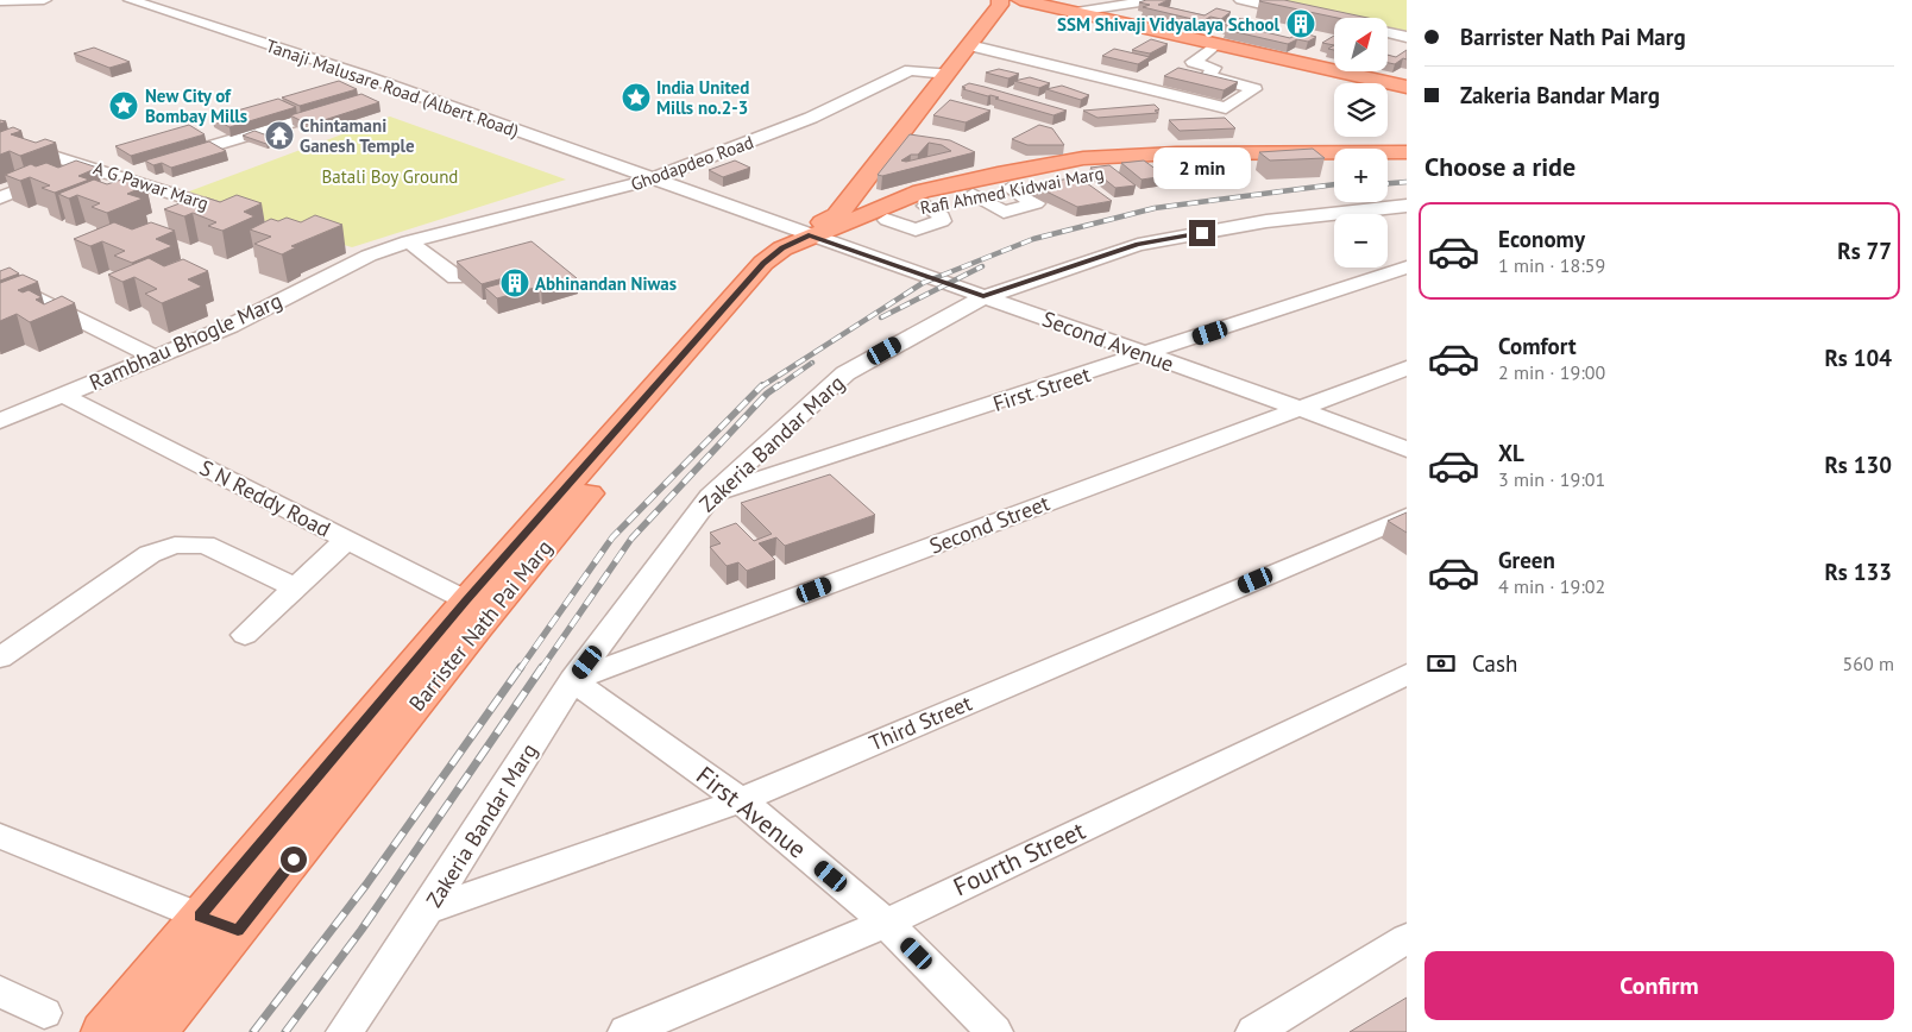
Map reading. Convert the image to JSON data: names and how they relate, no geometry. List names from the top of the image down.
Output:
{
  "streets": {
    "main road": ["Rafi Ahmed Kidwai Marg", "Barrister Nath Pai Marg"],
    "street": [
      "Tanaji Malusare Road (Albert Road)",
      "Ghodapdeo Road",
      "A G Pawar Marg",
      "Rambhau Bhogle Marg",
      "Second Avenue",
      "First Street",
      "Zakeria Bandar Marg",
      "S N Reddy Road",
      "Second Street",
      "Third Street",
      "First Avenue",
      "Fourth Street"
    ]
  },
  "crossings": [
    ["Tanaji Malusare Road (Albert Road)", "Ghodapdeo Road"],
    ["Tanaji Malusare Road (Albert Road)", "Rafi Ahmed Kidwai Marg"],
    ["Tanaji Malusare Road (Albert Road)", "Second Avenue"],
    ["Tanaji Malusare Road (Albert Road)", "Barrister Nath Pai Marg"],
    ["Ghodapdeo Road", "Rambhau Bhogle Marg"],
    ["Rafi Ahmed Kidwai Marg", "Second Avenue"],
    ["Rafi Ahmed Kidwai Marg", "Barrister Nath Pai Marg"],
    ["Rambhau Bhogle Marg", "S N Reddy Road"],
    ["Second Avenue", "First Street"],
    ["Second Avenue", "Zakeria Bandar Marg"],
    ["Second Avenue", "Second Street"],
    ["Second Avenue", "Barrister Nath Pai Marg"],
    ["First Street", "Zakeria Bandar Marg"],
    ["Zakeria Bandar Marg", "Second Street"],
    ["Zakeria Bandar Marg", "Third Street"],
    ["Zakeria Bandar Marg", "First Avenue"],
    ["S N Reddy Road", "Barrister Nath Pai Marg"],
    ["Second Street", "First Avenue"],
    ["Third Street", "First Avenue"],
    ["First Avenue", "Fourth Street"]
  ],
  "parks": ["Batali Boy Ground"],
  "places": {
    "building": ["SSM Shivaji Vidyalaya School", "Abhinandan Niwas"],
    "place": ["India United Mills no.2-3", "New City of Bombay Mills"],
    "temple": ["Chintamani Ganesh Temple"]
  },
  "north": "top right",
  "page": {
    "banner": ["Barrister Nath Pai Marg", "Zakeria Bandar Marg"],
    "map_buttons": ["+", "−"],
    "heading": "Choose a ride",
    "bubble": "2 min",
    "list": [
      {
        "name": "Economy",
        "note": "1 min · 18:59",
        "value": "Rs 77"
      },
      {
        "name": "Comfort",
        "note": "2 min · 19:00",
        "value": "Rs 104"
      },
      {
        "name": "XL",
        "note": "3 min · 19:01",
        "value": "Rs 130"
      },
      {
        "name": "Green",
        "note": "4 min · 19:02",
        "value": "Rs 133"
      }
    ],
    "pay": ["Cash", "560 m"],
    "buttons": "Confirm"
  }
}
